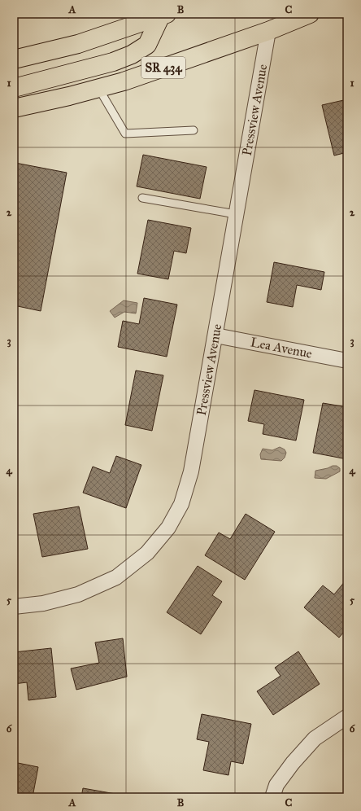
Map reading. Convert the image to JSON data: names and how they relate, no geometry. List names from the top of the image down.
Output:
{
  "streets": {
    "main road": ["SR 434"],
    "street": ["Pressview Avenue", "Lea Avenue"]
  },
  "crossings": [
    ["SR 434", "Pressview Avenue"],
    ["Pressview Avenue", "Lea Avenue"]
  ],
  "grid": {
    "columns": ["A", "B", "C"],
    "rows": [
      "1",
      "2",
      "3",
      "4",
      "5",
      "6"
    ]
  }
}
